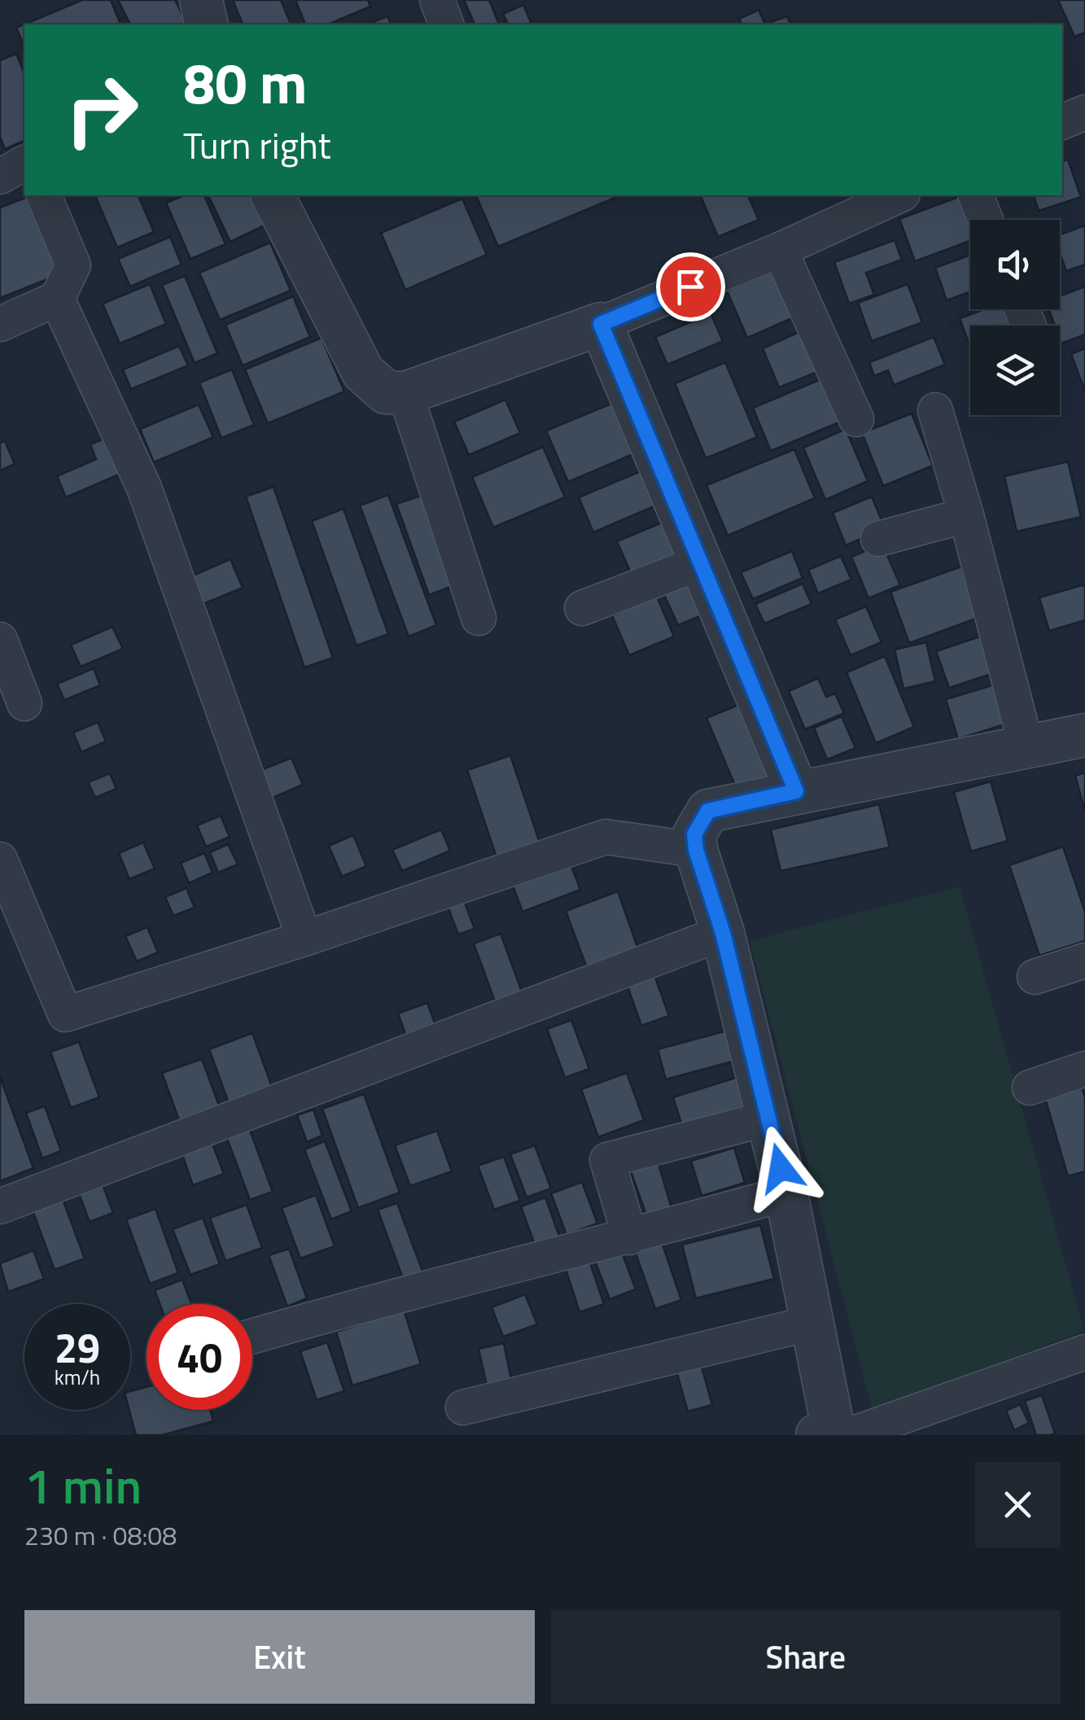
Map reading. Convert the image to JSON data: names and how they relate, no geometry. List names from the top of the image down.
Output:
{
  "page": {
    "turn": ["80 m", "Turn right"],
    "speed": "29 km/h",
    "limit": "40",
    "heading": ["1 min", "230 m · 08:08"],
    "buttons": ["Exit", "Share"]
  }
}
